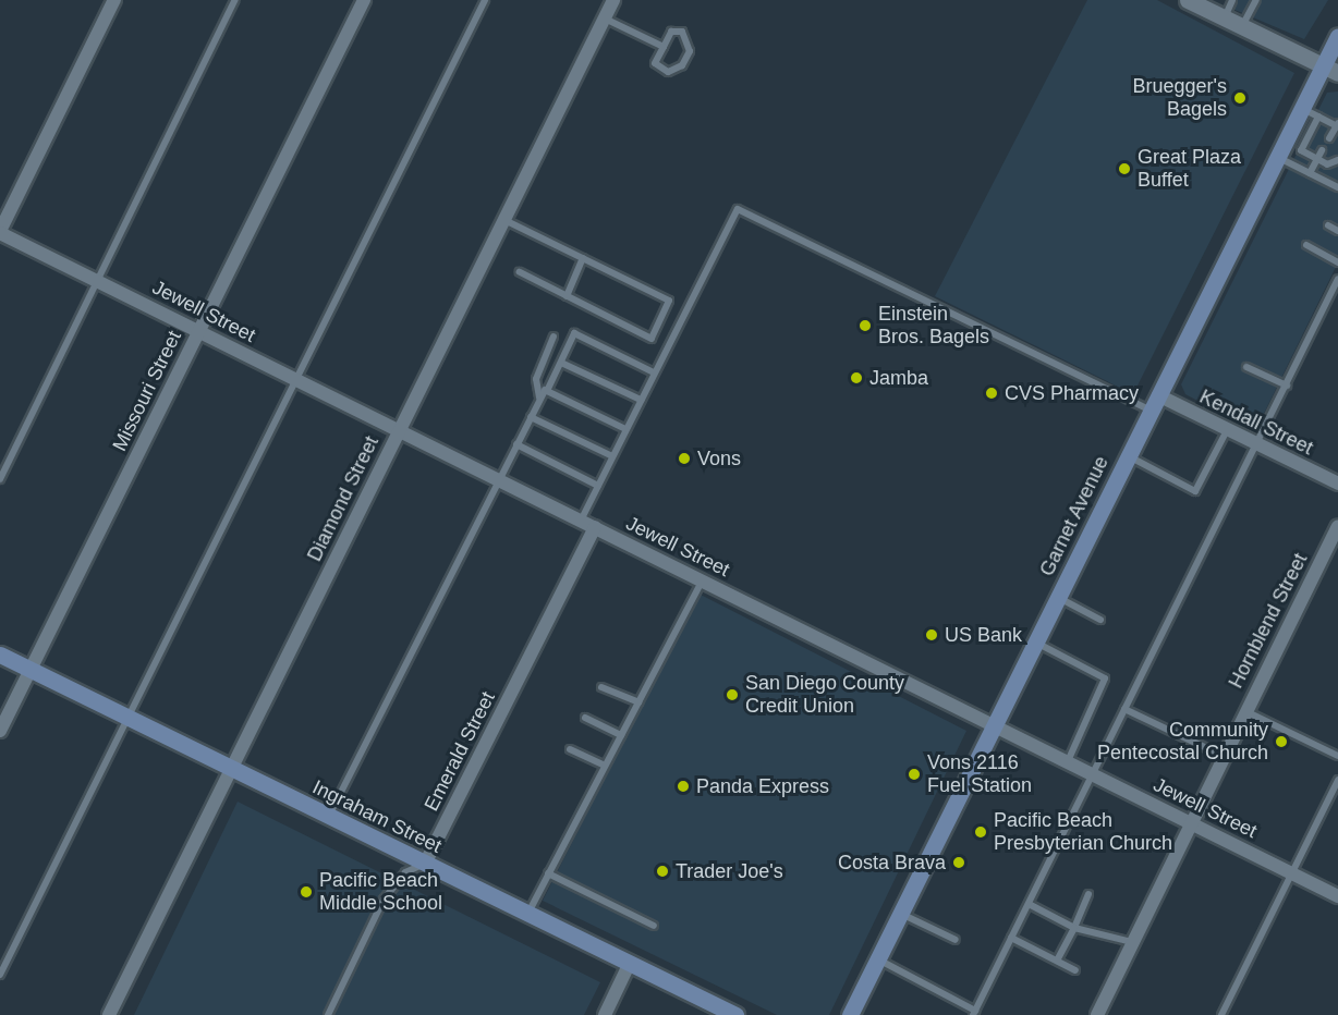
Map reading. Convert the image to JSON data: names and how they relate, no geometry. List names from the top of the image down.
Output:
{
  "streets": {
    "main road": ["Garnet Avenue", "Ingraham Street"],
    "street": [
      "Jewell Street",
      "Missouri Street",
      "Kendall Street",
      "Diamond Street",
      "Hornblend Street",
      "Emerald Street"
    ]
  },
  "crossings": [
    ["Jewell Street", "Missouri Street"],
    ["Jewell Street", "Diamond Street"],
    ["Jewell Street", "Garnet Avenue"],
    ["Jewell Street", "Hornblend Street"],
    ["Jewell Street", "Emerald Street"],
    ["Missouri Street", "Ingraham Street"],
    ["Kendall Street", "Garnet Avenue"],
    ["Diamond Street", "Ingraham Street"],
    ["Emerald Street", "Ingraham Street"]
  ],
  "places": [
    "Bruegger's Bagels",
    "Great Plaza Buffet",
    "Einstein Bros. Bagels",
    "Jamba",
    "CVS Pharmacy",
    "Vons",
    "US Bank",
    "San Diego County Credit Union",
    "Community Pentecostal Church",
    "Vons 2116 Fuel Station",
    "Panda Express",
    "Pacific Beach Presbyterian Church",
    "Costa Brava",
    "Trader Joe's",
    "Pacific Beach Middle School"
  ]
}
